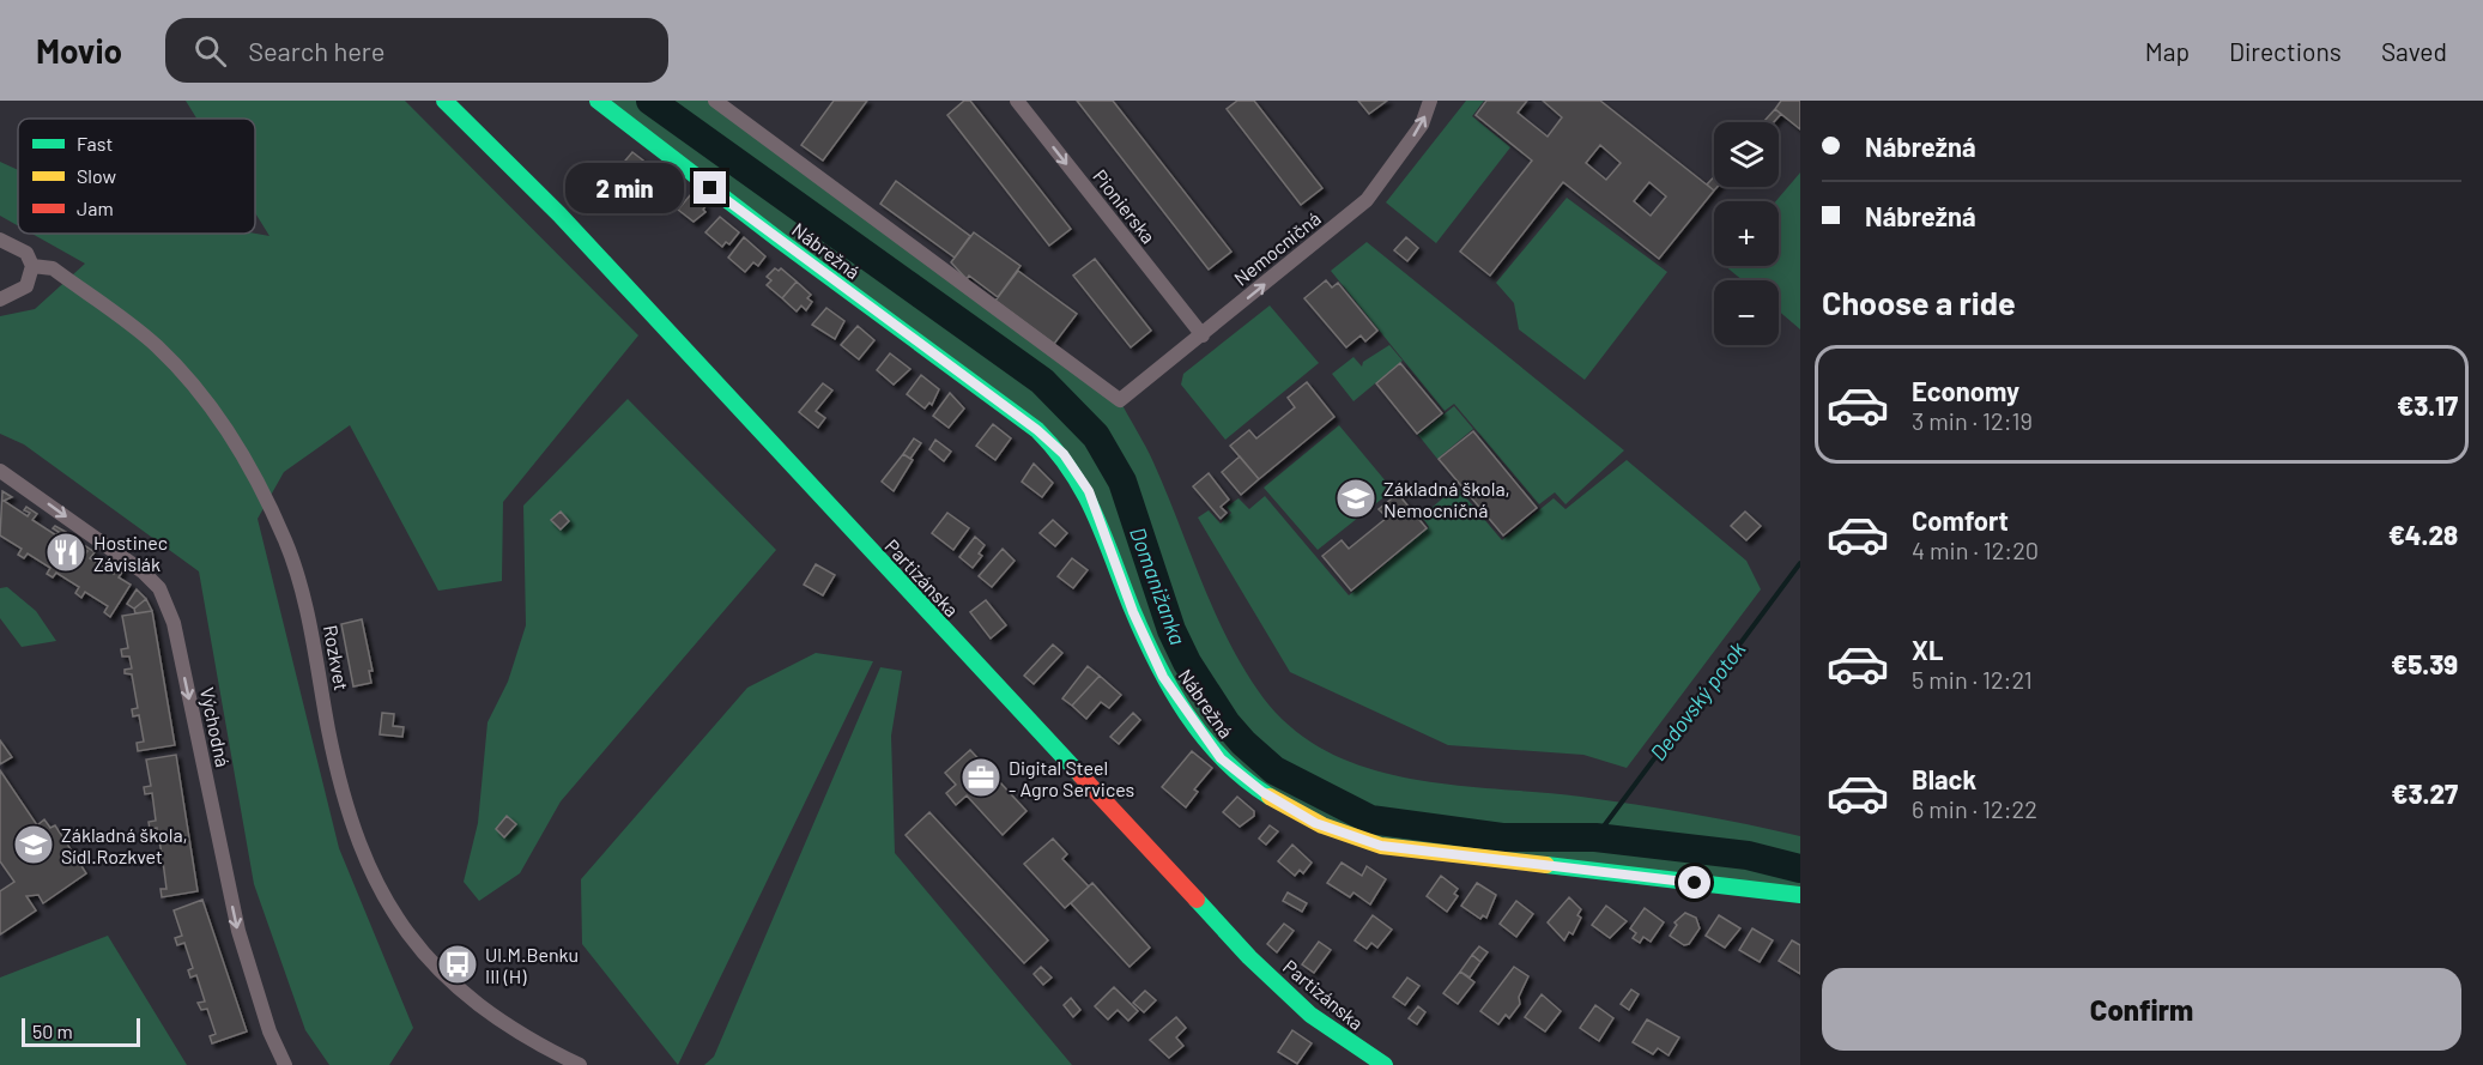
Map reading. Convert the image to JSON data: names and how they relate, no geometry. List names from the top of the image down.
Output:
{
  "streets": {
    "street": [
      "Pionierska",
      "Nemocničná",
      "Nábrežná",
      "Partizánska",
      "Rozkvet",
      "Východná"
    ]
  },
  "crossings": [
    ["Pionierska", "Nemocničná"]
  ],
  "one_way": ["Pionierska", "Východná"],
  "water": ["Domanižanka", "Dedovský potok"],
  "places": {
    "school or university": ["Základná škola, Nemocničná", "Základná škola, Sídl.Rozkvet"],
    "restaurant": ["Hostinec Závislák"],
    "office": ["Digital Steel - Agro Services"],
    "bus stop": ["Ul.M.Benku III (H)"]
  },
  "legend": ["Fast", "Slow", "Jam"],
  "scale_bar": "50 m",
  "page": {
    "header": "Movio",
    "search": "Search here",
    "nav": ["Map", "Directions", "Saved"],
    "banner": ["Nábrežná", "Nábrežná"],
    "map_buttons": ["+", "−"],
    "bubble": "2 min",
    "heading": "Choose a ride",
    "list": [
      {
        "name": "Economy",
        "note": "3 min · 12:19",
        "value": "€3.17"
      },
      {
        "name": "Comfort",
        "note": "4 min · 12:20",
        "value": "€4.28"
      },
      {
        "name": "XL",
        "note": "5 min · 12:21",
        "value": "€5.39"
      },
      {
        "name": "Black",
        "note": "6 min · 12:22",
        "value": "€3.27"
      }
    ],
    "buttons": "Confirm",
    "scale": "50 m"
  }
}
